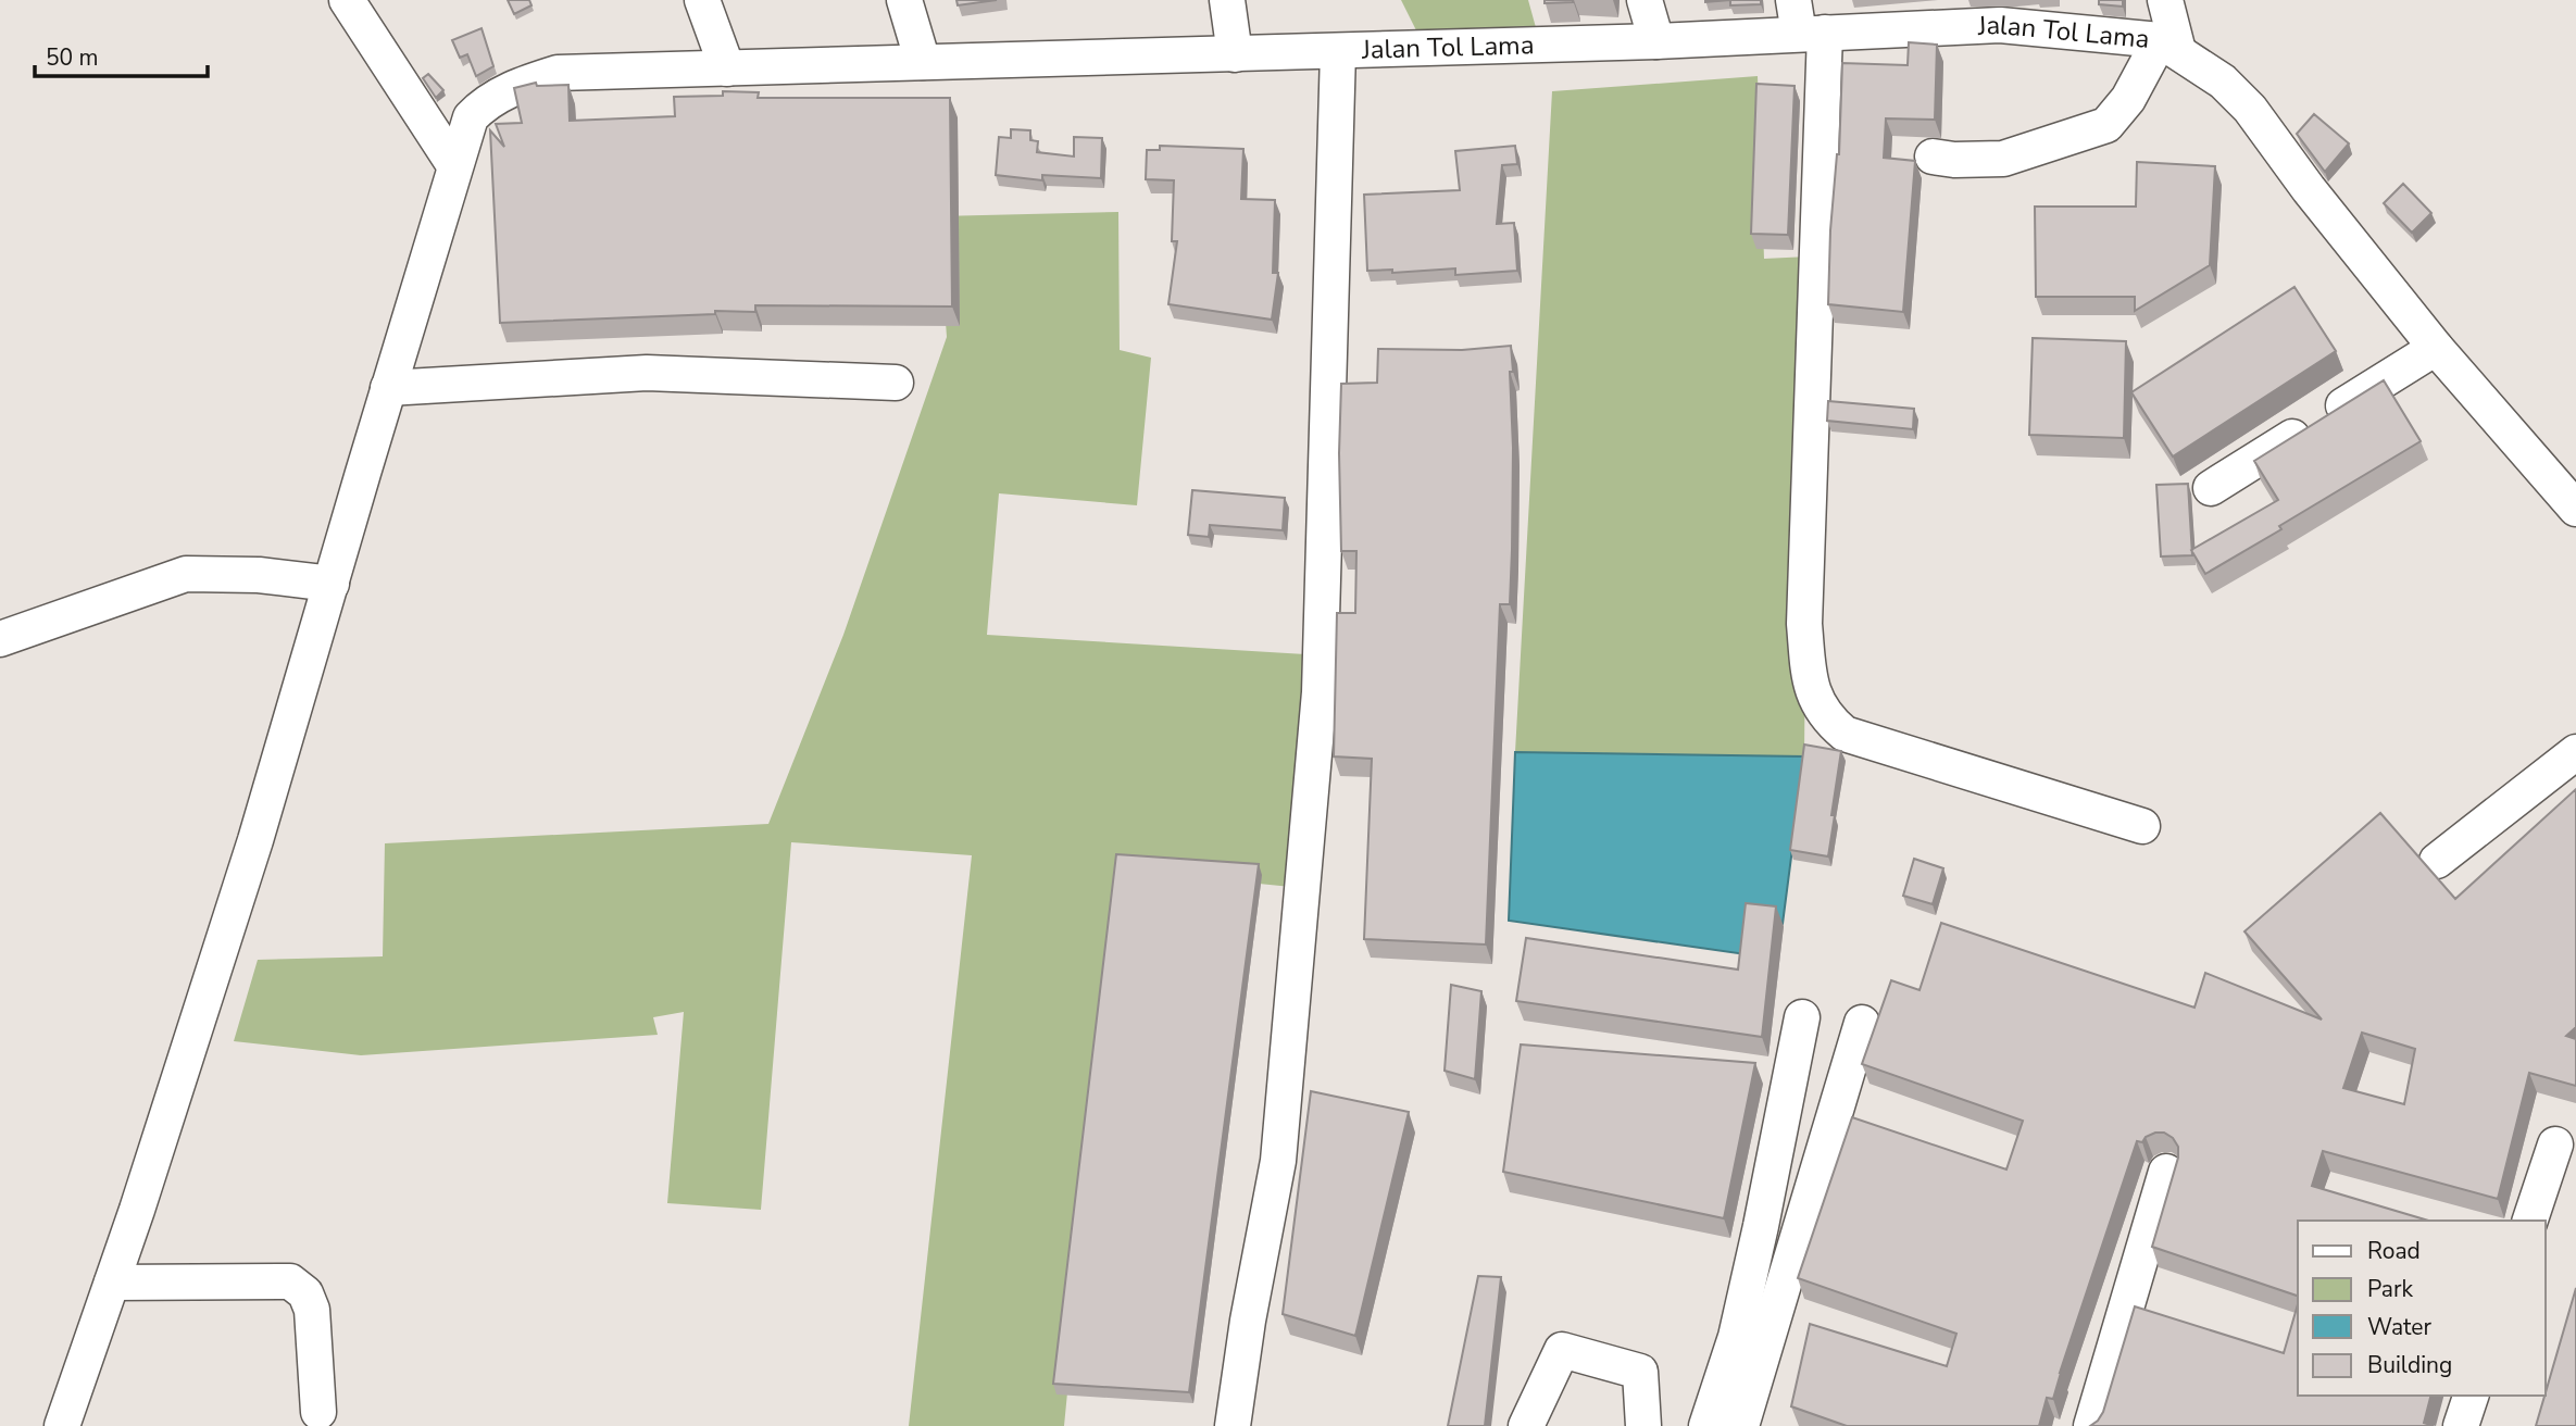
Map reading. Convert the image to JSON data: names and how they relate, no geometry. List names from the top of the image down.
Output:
{
  "streets": {
    "street": ["Jalan Tol Lama"]
  },
  "legend": [
    "Road",
    "Park",
    "Water",
    "Building"
  ],
  "scale_bar": "50 m"
}
